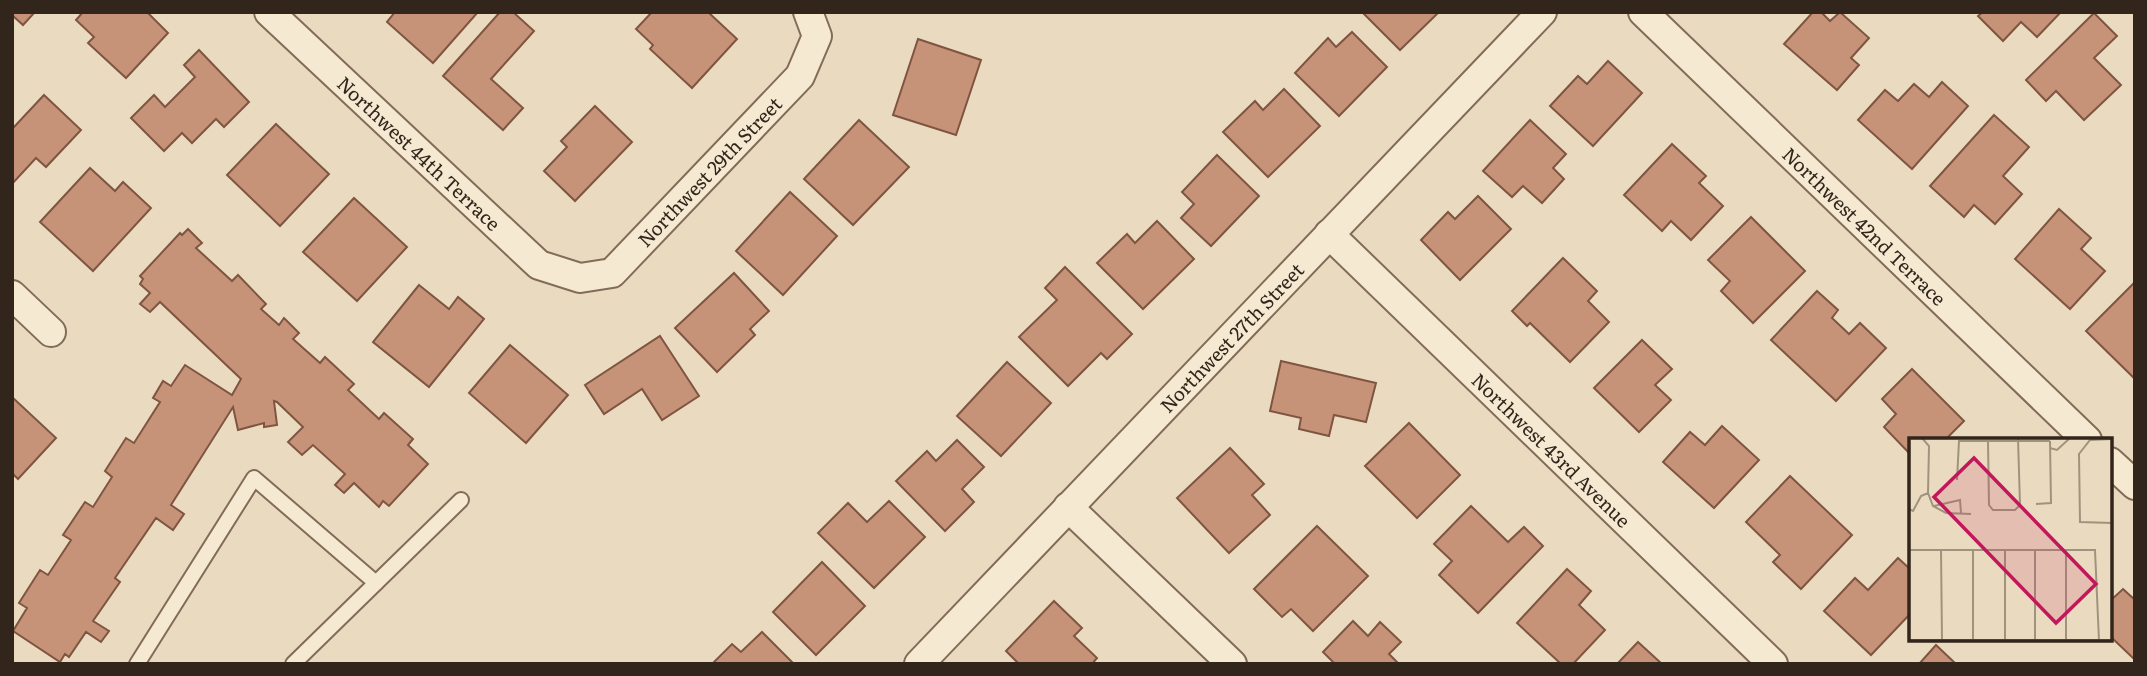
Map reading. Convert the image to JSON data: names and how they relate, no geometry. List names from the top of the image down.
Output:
{
  "streets": {
    "street": [
      "Northwest 44th Terrace",
      "Northwest 29th Street",
      "Northwest 42nd Terrace",
      "Northwest 27th Street",
      "Northwest 43rd Avenue"
    ]
  },
  "crossings": [
    ["Northwest 44th Terrace", "Northwest 29th Street"],
    ["Northwest 27th Street", "Northwest 43rd Avenue"]
  ]
}
